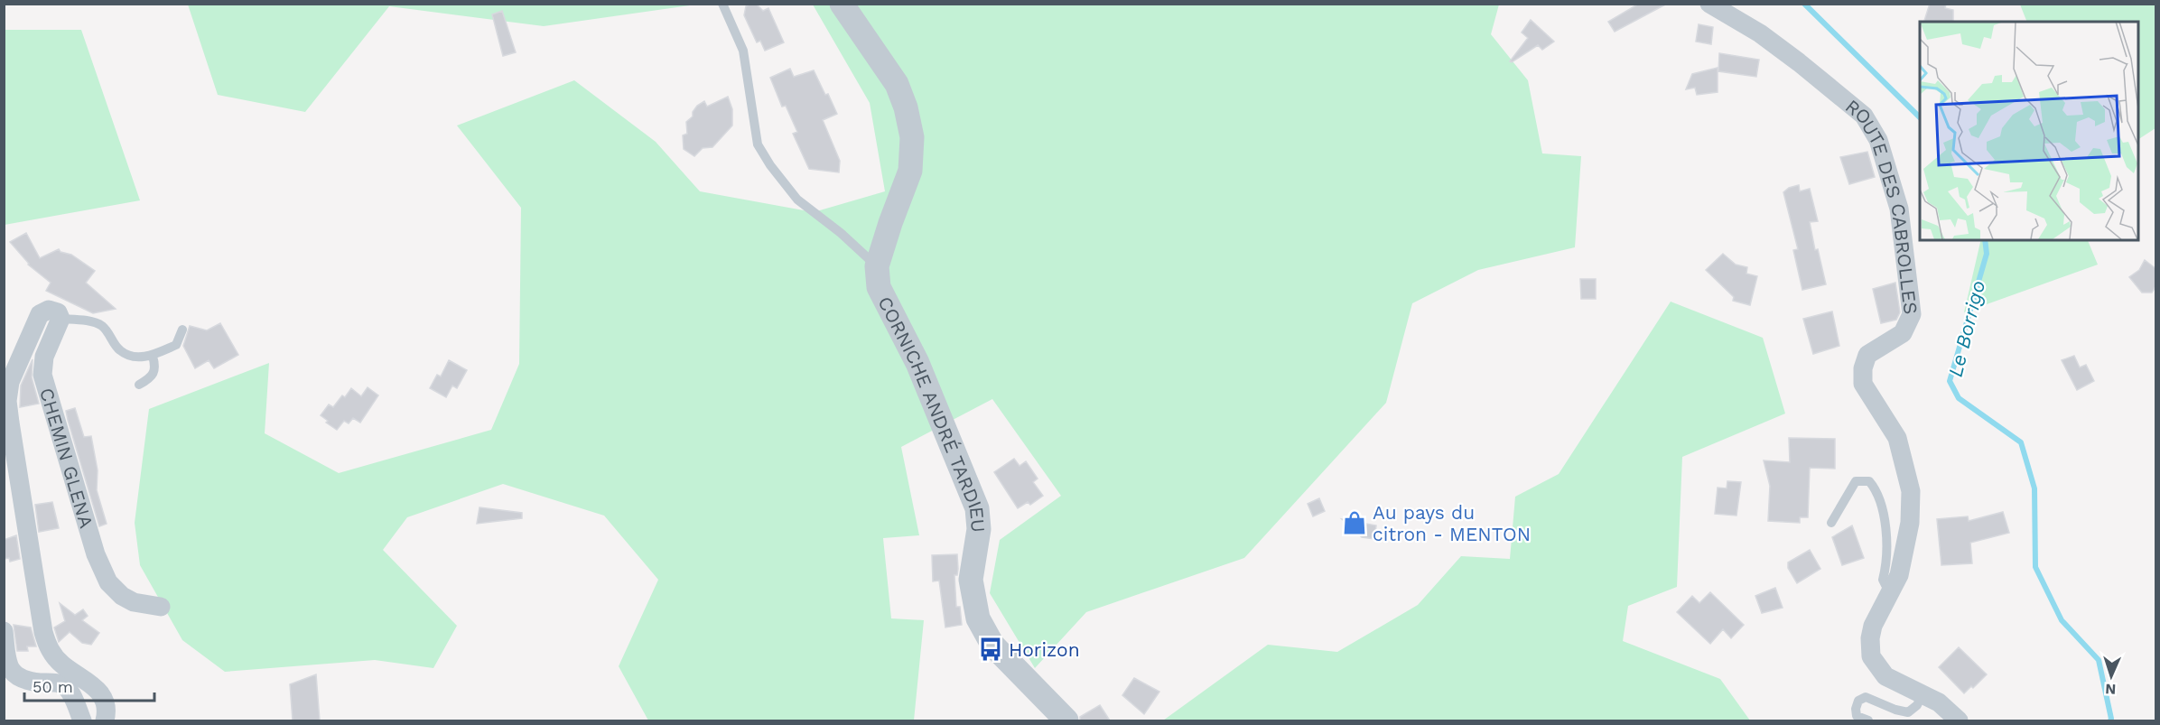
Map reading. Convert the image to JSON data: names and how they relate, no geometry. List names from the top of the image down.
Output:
{
  "streets": {
    "street": ["ROUTE DES CABROLLES", "CORNICHE ANDRÉ TARDIEU", "CHEMIN GLENA"]
  },
  "water": ["Le Borrigo"],
  "places": {
    "shop": ["Au pays du citron - MENTON"],
    "bus stop": ["Horizon"]
  },
  "scale_bar": "50 m",
  "north": "bottom"
}
